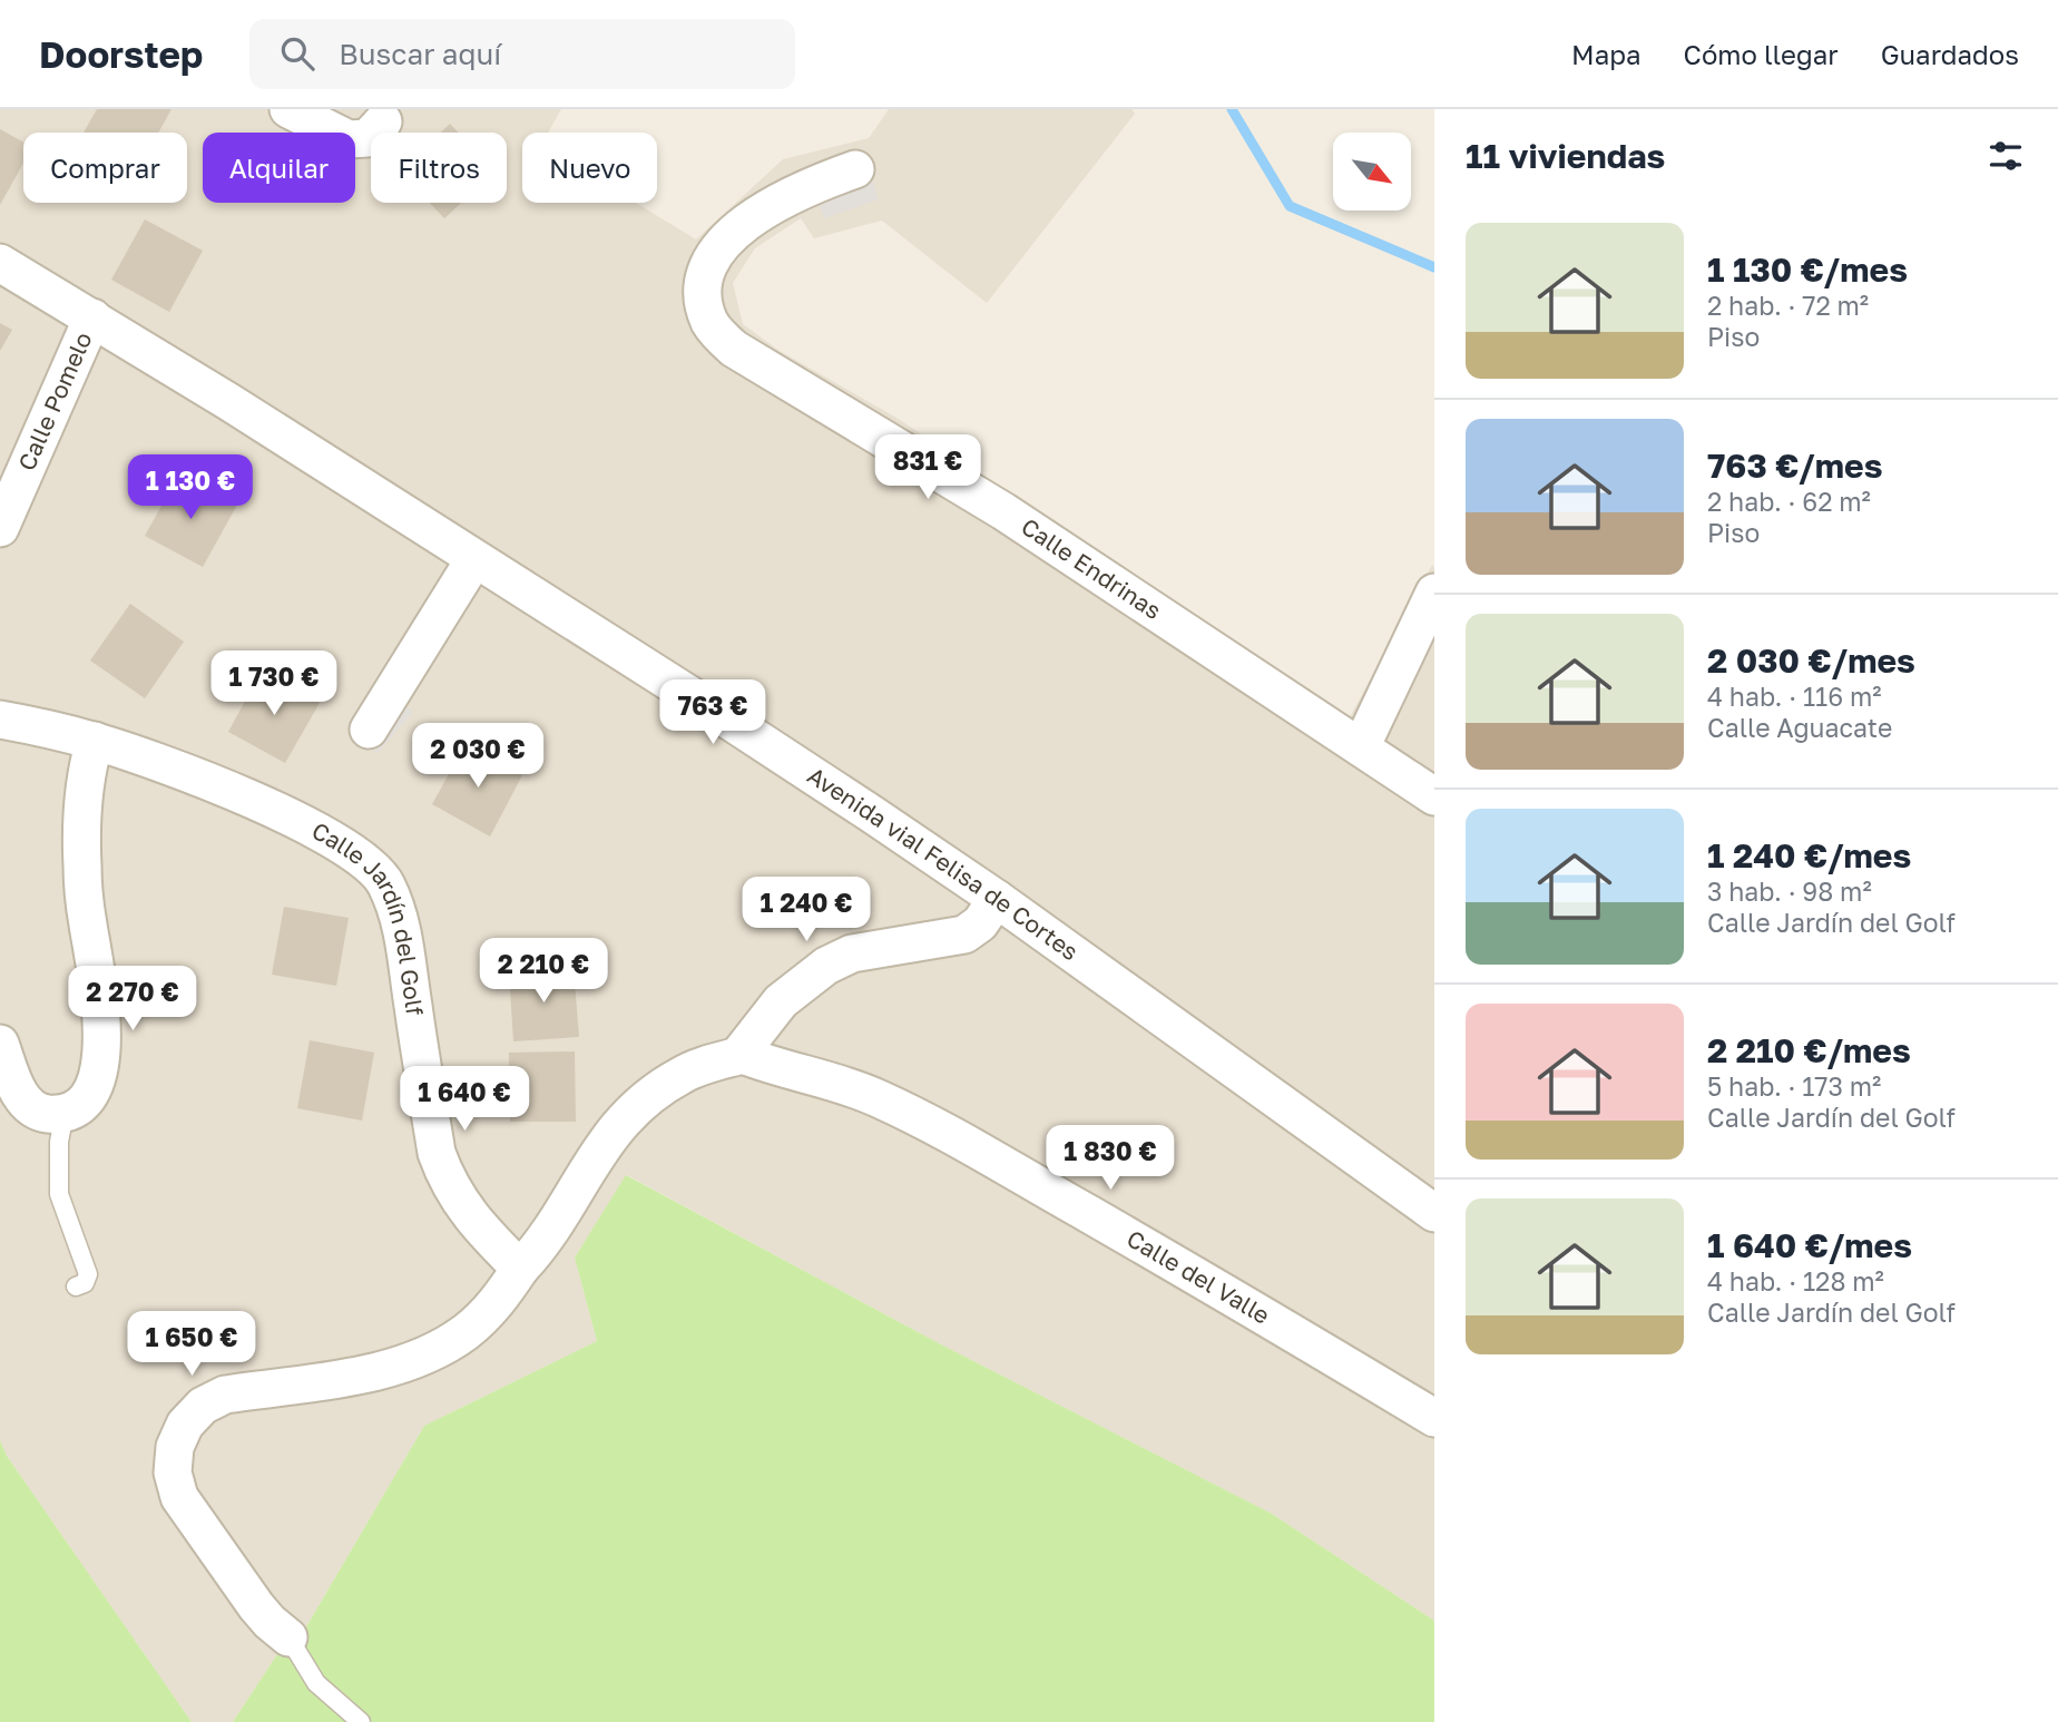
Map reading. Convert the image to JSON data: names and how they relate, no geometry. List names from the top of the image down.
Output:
{
  "streets": {
    "street": [
      "Calle Pomelo",
      "Calle Endrinas",
      "Avenida vial Felisa de Cortes",
      "Calle Jardín del Golf",
      "Calle del Valle"
    ]
  },
  "crossings": [
    ["Calle Pomelo", "Avenida vial Felisa de Cortes"]
  ],
  "north": "bottom right",
  "page": {
    "header": "Doorstep",
    "search": "Buscar aquí",
    "nav": ["Mapa", "Cómo llegar", "Guardados"],
    "heading": "11 viviendas",
    "chip": [
      "Comprar",
      "Alquilar",
      "Filtros",
      "Nuevo"
    ],
    "list": [
      {
        "name": "1 130 €/mes",
        "note": "2 hab. · 72 m² · Piso"
      },
      {
        "name": "763 €/mes",
        "note": "2 hab. · 62 m² · Piso"
      },
      {
        "name": "2 030 €/mes",
        "note": "4 hab. · 116 m² · Calle Aguacate"
      },
      {
        "name": "1 240 €/mes",
        "note": "3 hab. · 98 m² · Calle Jardín del Golf"
      },
      {
        "name": "2 210 €/mes",
        "note": "5 hab. · 173 m² · Calle Jardín del Golf"
      },
      {
        "name": "1 640 €/mes",
        "note": "4 hab. · 128 m² · Calle Jardín del Golf"
      }
    ],
    "price": [
      "831 €",
      "1 130 €",
      "1 730 €",
      "763 €",
      "2 030 €",
      "1 240 €",
      "2 210 €",
      "2 270 €",
      "1 640 €",
      "1 830 €",
      "1 650 €"
    ]
  }
}
